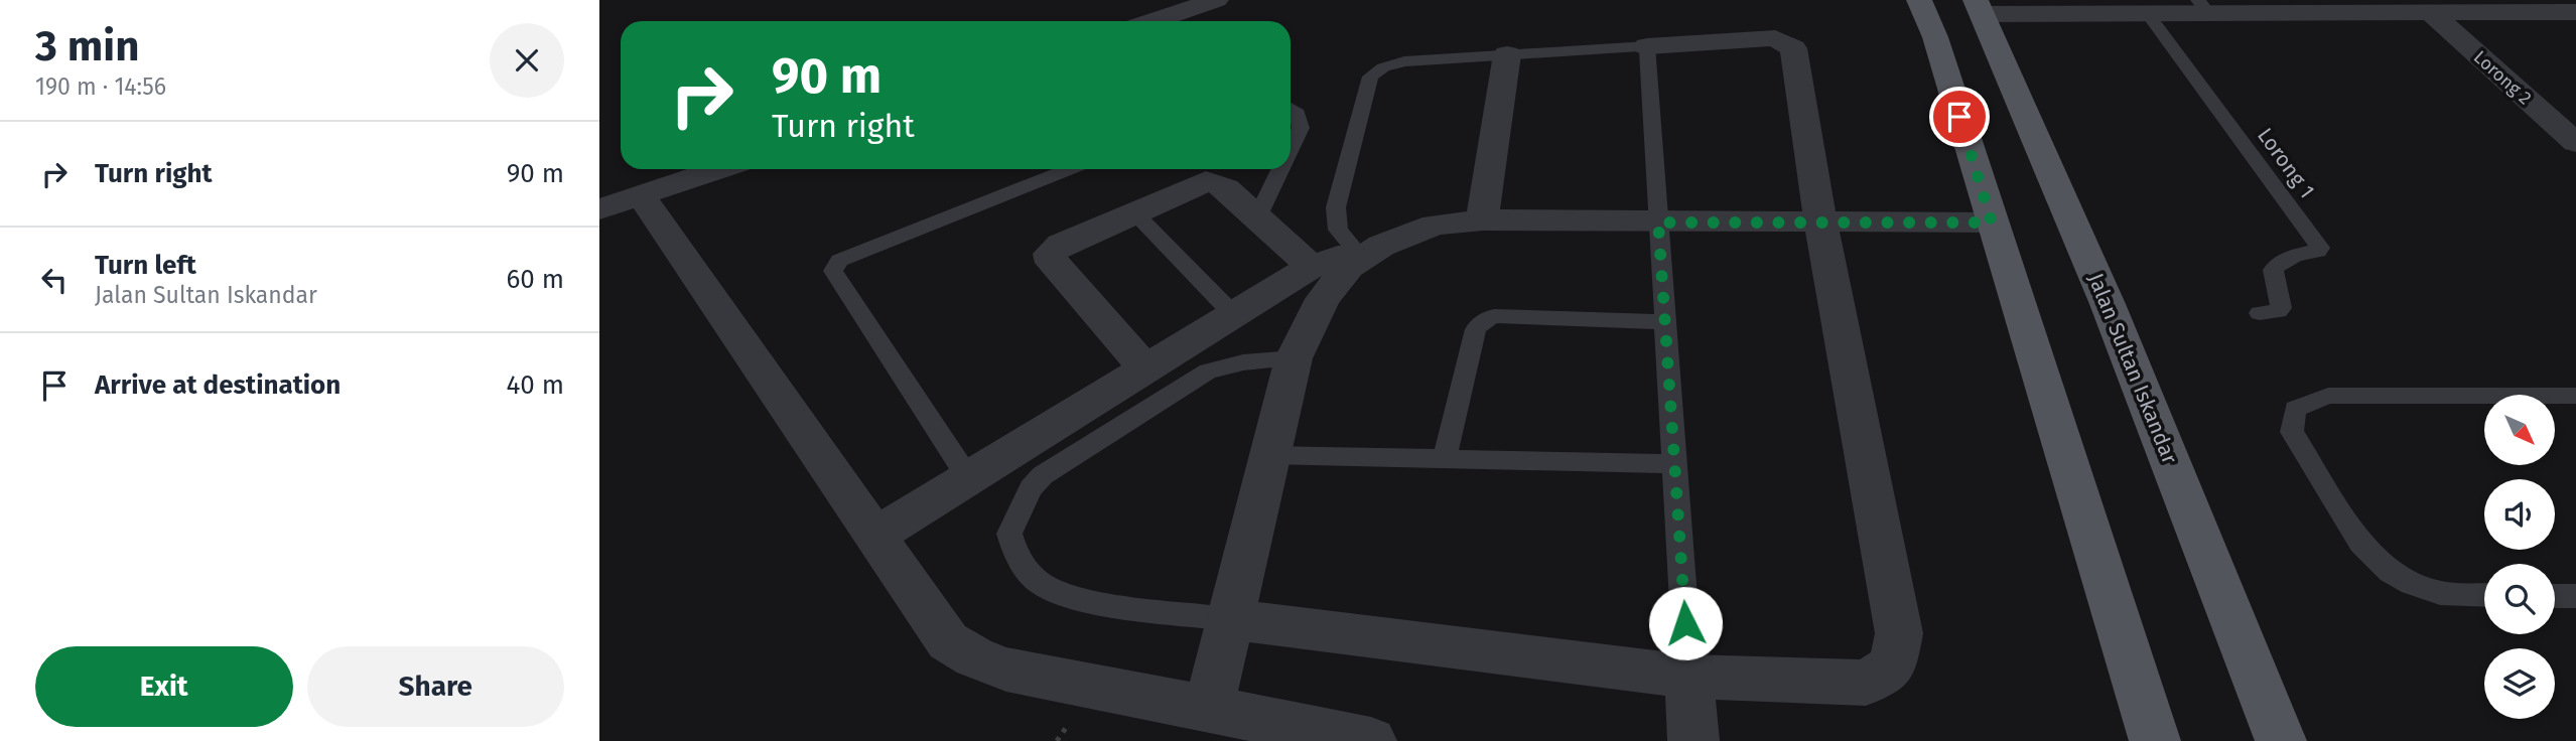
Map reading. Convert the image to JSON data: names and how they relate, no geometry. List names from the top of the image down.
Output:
{
  "streets": {
    "main road": ["Jalan Sultan Iskandar"],
    "street": ["Lorong 2"],
    "lane": ["Lorong 1"]
  },
  "north": "bottom right",
  "page": {
    "heading": ["3 min", "190 m · 14:56"],
    "turn": ["90 m", "Turn right"],
    "list": [
      {
        "name": "Turn right",
        "value": "90 m"
      },
      {
        "name": "Turn left",
        "note": "Jalan Sultan Iskandar",
        "value": "60 m"
      },
      {
        "name": "Arrive at destination",
        "value": "40 m"
      }
    ],
    "buttons": ["Exit", "Share"]
  }
}
